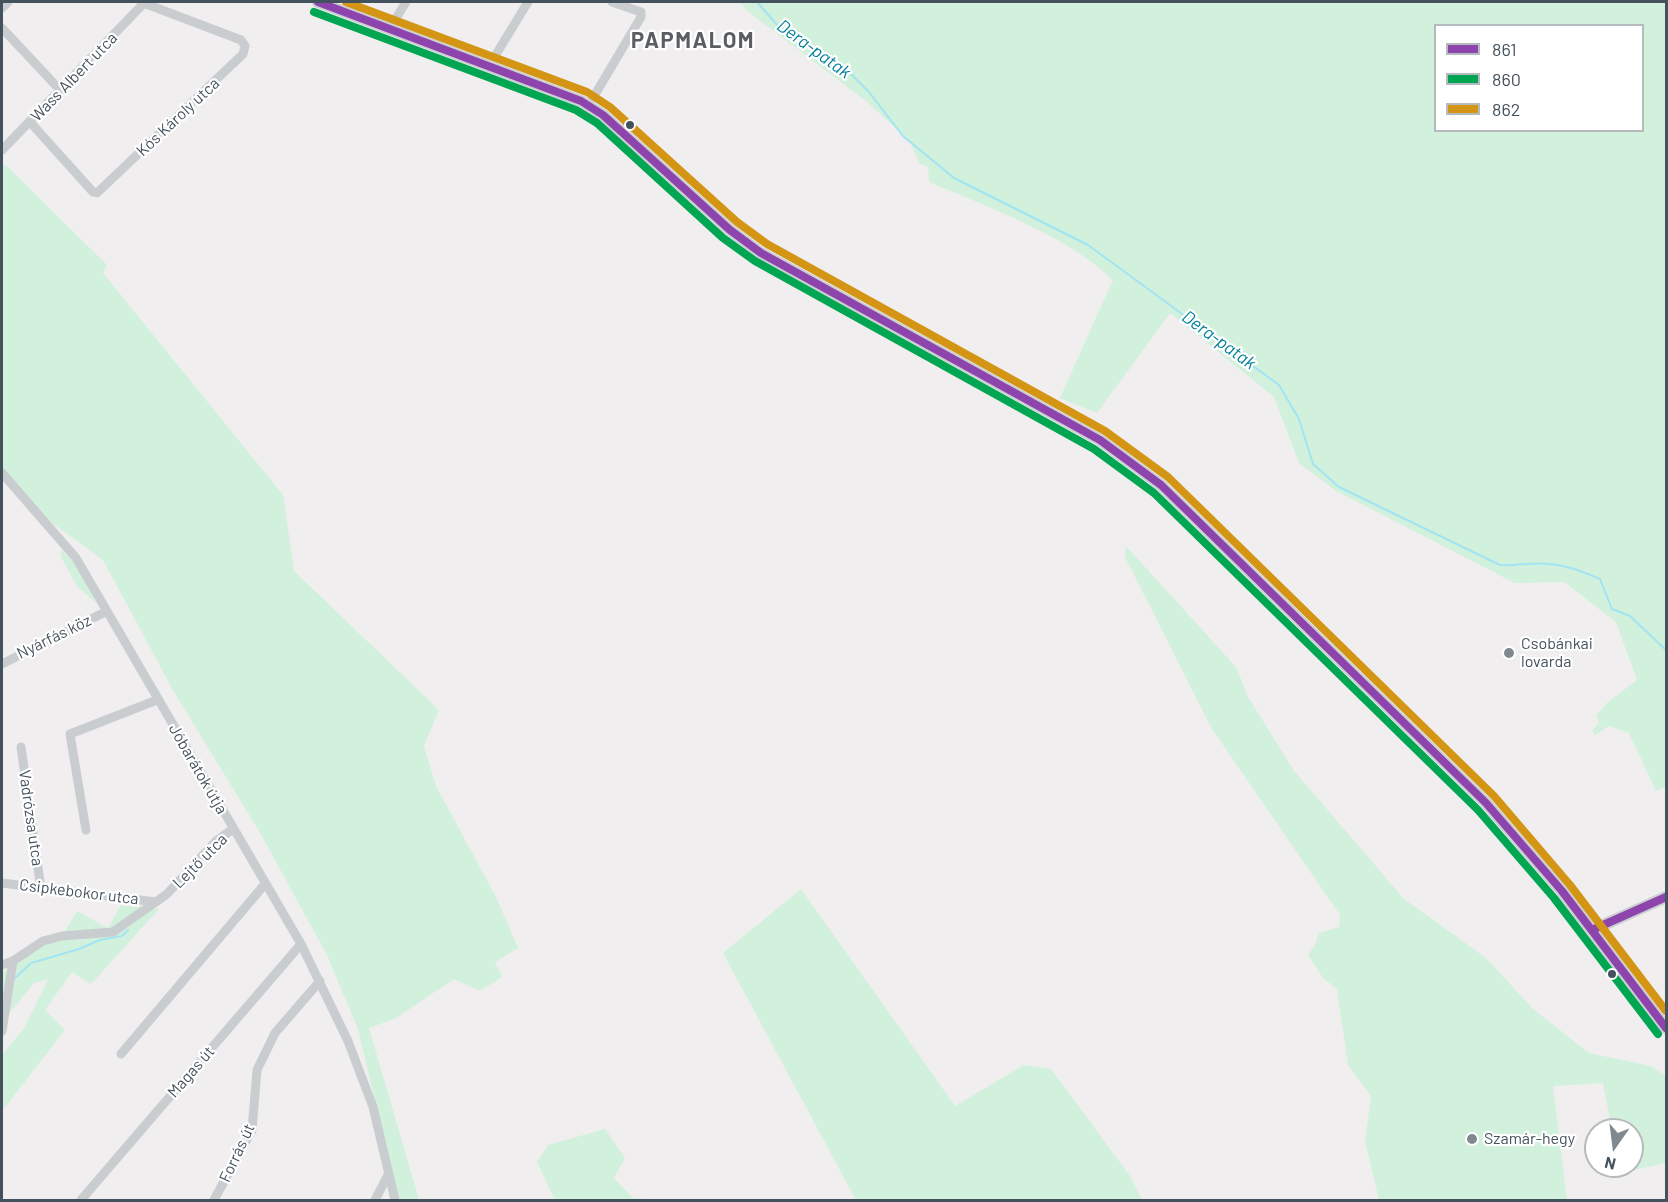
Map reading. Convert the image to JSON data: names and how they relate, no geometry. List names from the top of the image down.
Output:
{
  "streets": {
    "street": [
      "Wass Albert utca",
      "Kós Károly utca",
      "Nyárfás köz",
      "Jóbarátok útja",
      "Vadrózsa utca",
      "Lejtő utca",
      "Csipkebokor utca",
      "Magas út",
      "Forrás út"
    ]
  },
  "crossings": [
    ["Wass Albert utca", "Kós Károly utca"],
    ["Nyárfás köz", "Jóbarátok útja"],
    ["Jóbarátok útja", "Lejtő utca"],
    ["Jóbarátok útja", "Magas út"],
    ["Jóbarátok útja", "Forrás út"],
    ["Vadrózsa utca", "Csipkebokor utca"],
    ["Lejtő utca", "Csipkebokor utca"]
  ],
  "districts": ["PAPMALOM"],
  "water": ["Dera-patak"],
  "places": ["Csobánkai lovarda", "Szamár-hegy"],
  "lines": ["transit line 861", "transit line 862", "transit line 860"],
  "legend": ["861", "860", "862"],
  "north": "bottom"
}
